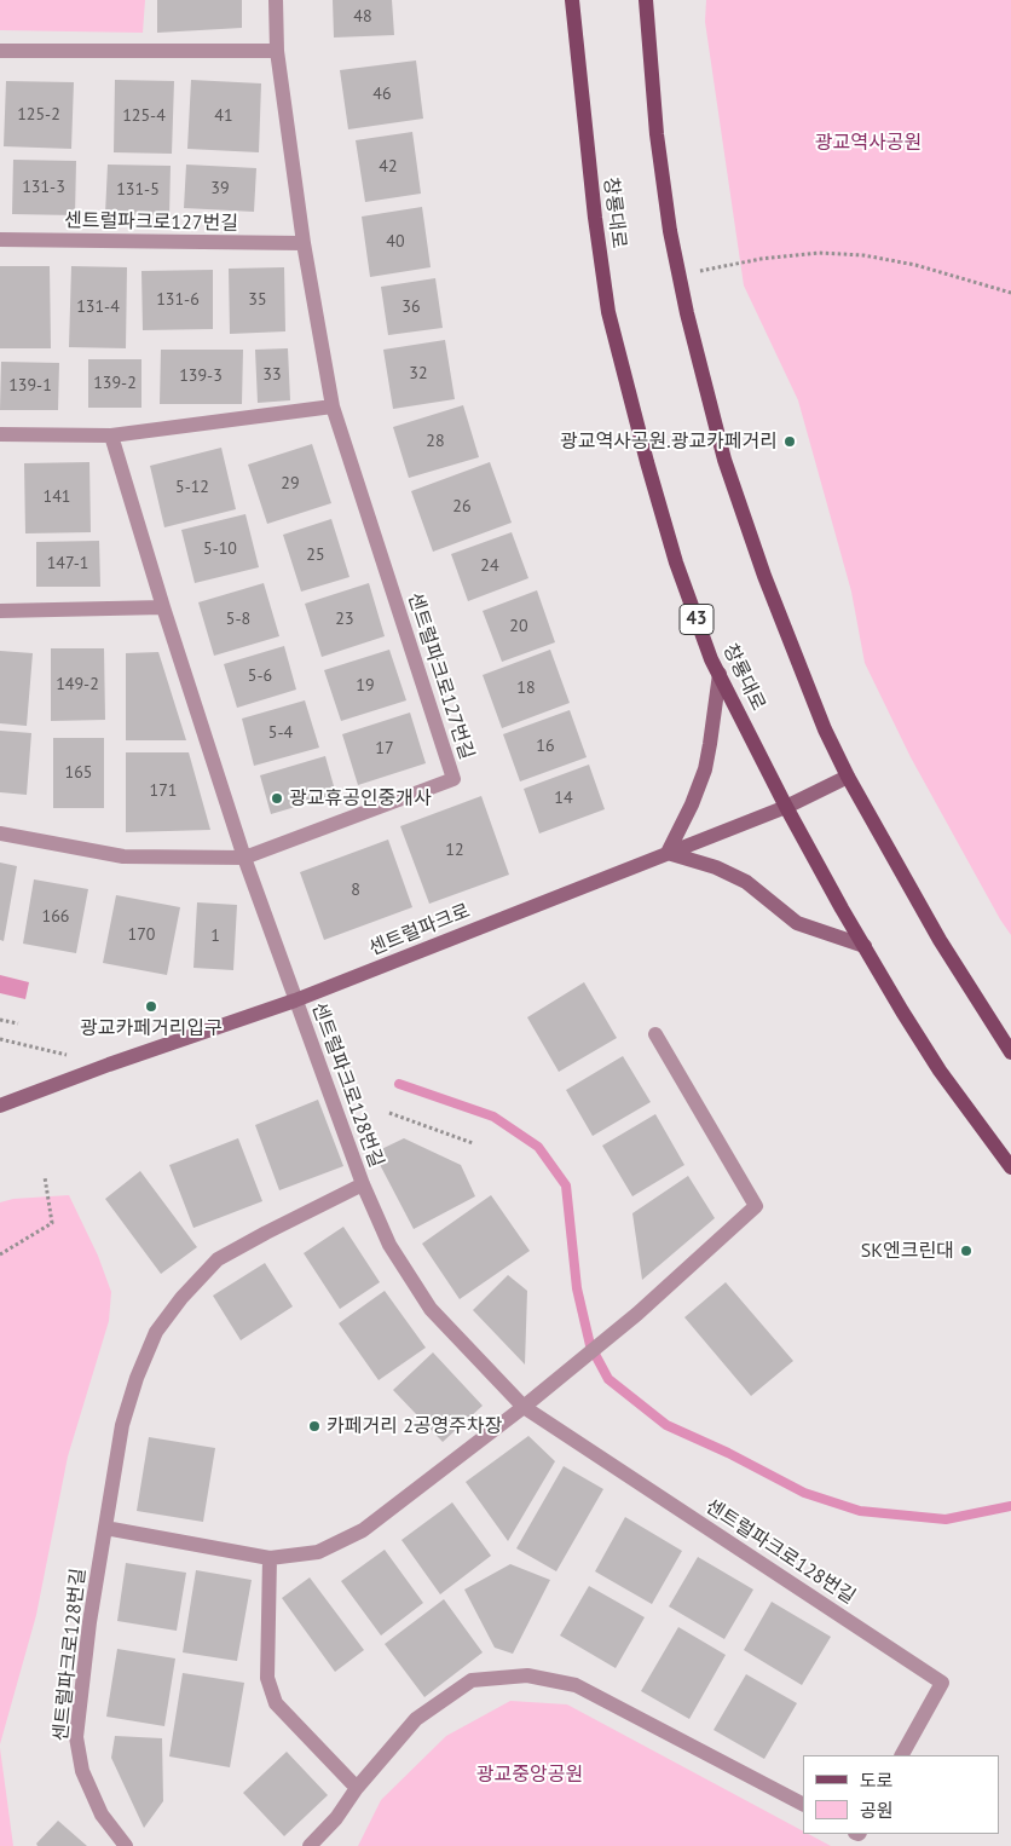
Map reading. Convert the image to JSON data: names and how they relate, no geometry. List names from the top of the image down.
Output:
{
  "streets": {
    "main road": ["창룡대로", "43"],
    "street": ["센트럴파크로127번길", "센트럴파크로", "센트럴파크로128번길"]
  },
  "crossings": [
    ["창룡대로", "센트럴파크로"],
    ["센트럴파크로", "센트럴파크로128번길"]
  ],
  "parks": ["광교역사공원", "광교중앙공원"],
  "places": [
    "광교역사공원.광교카페거리",
    "광교휴공인중개사",
    "광교카페거리입구",
    "SK엔크린대",
    "카페거리 2공영주차장"
  ],
  "house_numbers": [
    "48",
    "46",
    "125-2",
    "125-4",
    "41",
    "42",
    "131-3",
    "39",
    "131-5",
    "40",
    "131-6",
    "35",
    "131-4",
    "36",
    "32",
    "33",
    "139-3",
    "139-2",
    "139-1",
    "28",
    "29",
    "5-12",
    "141",
    "26",
    "5-10",
    "25",
    "147-1",
    "24",
    "5-8",
    "23",
    "20",
    "5-6",
    "149-2",
    "19",
    "18",
    "5-4",
    "16",
    "17",
    "165",
    "171",
    "14",
    "12",
    "8",
    "166",
    "170",
    "1"
  ],
  "legend": ["도로", "공원"]
}
